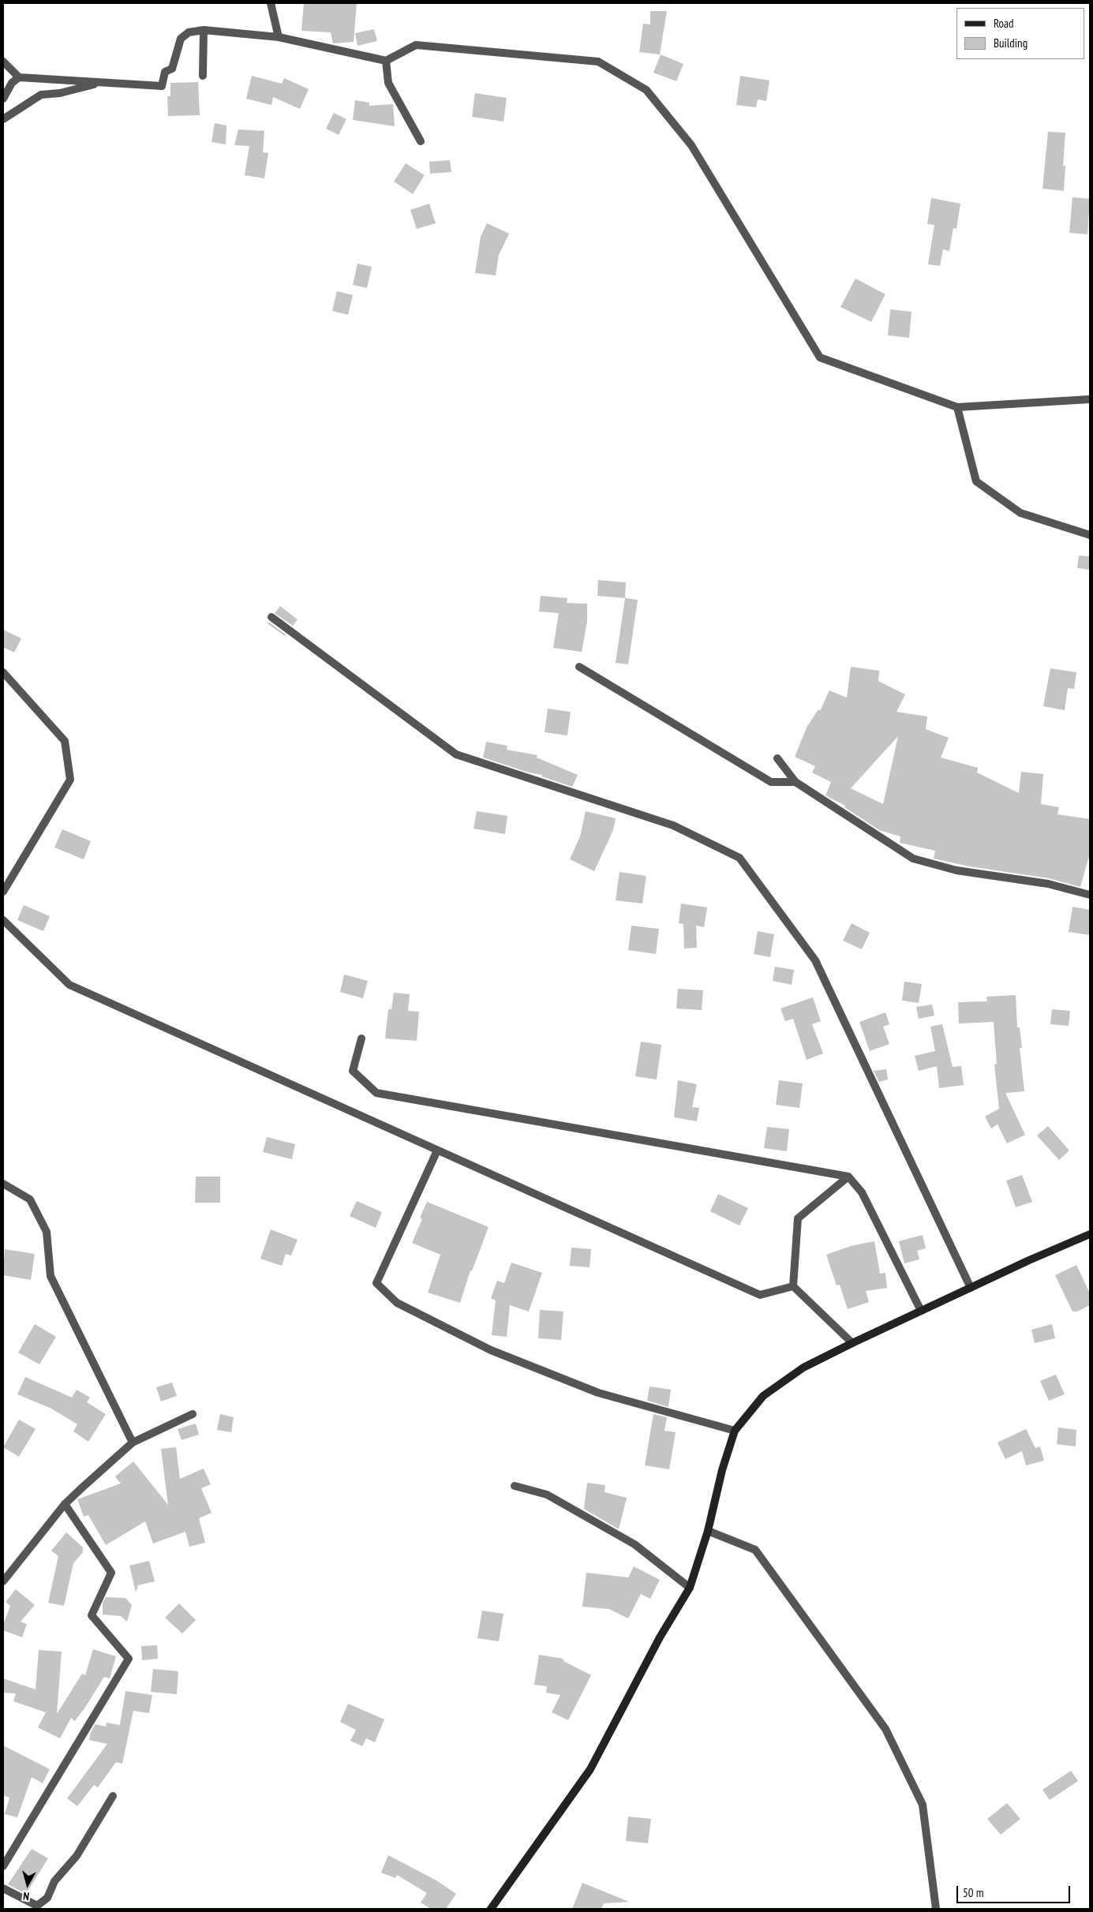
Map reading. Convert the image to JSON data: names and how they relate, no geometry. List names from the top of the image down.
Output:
{
  "legend": ["Road", "Building"],
  "scale_bar": "50 m",
  "north": "bottom"
}
